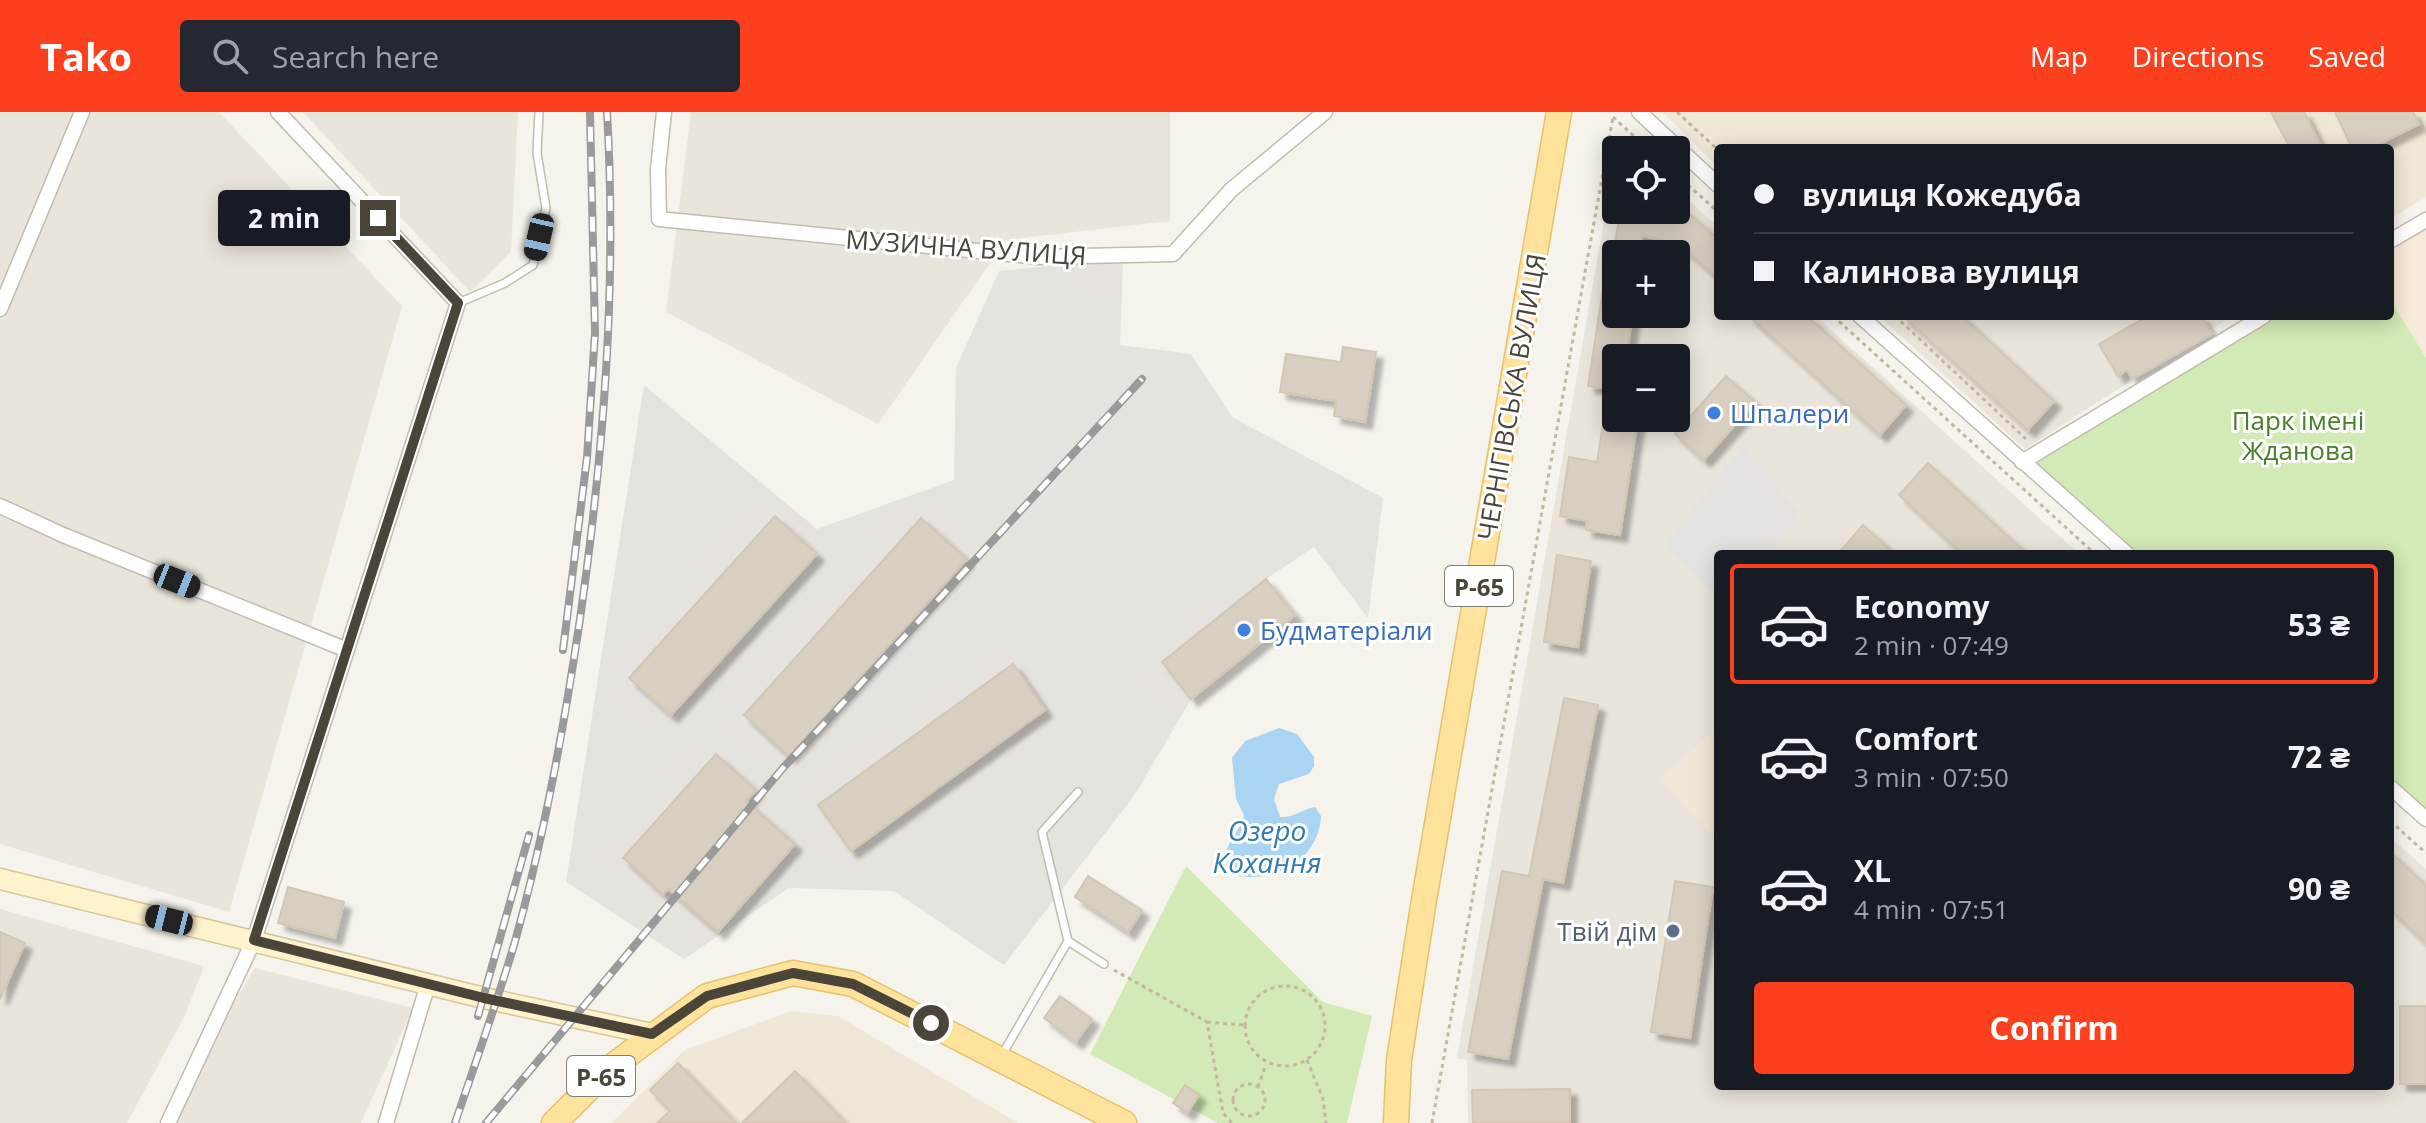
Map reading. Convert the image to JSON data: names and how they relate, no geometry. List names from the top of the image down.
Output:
{
  "streets": {
    "main road": ["ЧЕРНІГІВСЬКА ВУЛИЦЯ", "Р-65"],
    "street": ["МУЗИЧНА ВУЛИЦЯ"]
  },
  "water": ["Озеро Кохання"],
  "parks": ["Парк імені Жданова"],
  "places": ["Шпалери", "Будматеріали", "Твій дім"],
  "page": {
    "header": "Tako",
    "search": "Search here",
    "nav": ["Map", "Directions", "Saved"],
    "map_buttons": ["+", "−"],
    "banner": ["вулиця Кожедуба", "Калинова вулиця"],
    "bubble": "2 min",
    "list": [
      {
        "name": "Economy",
        "note": "2 min · 07:49",
        "value": "53 ₴"
      },
      {
        "name": "Comfort",
        "note": "3 min · 07:50",
        "value": "72 ₴"
      },
      {
        "name": "XL",
        "note": "4 min · 07:51",
        "value": "90 ₴"
      }
    ],
    "buttons": "Confirm"
  }
}
